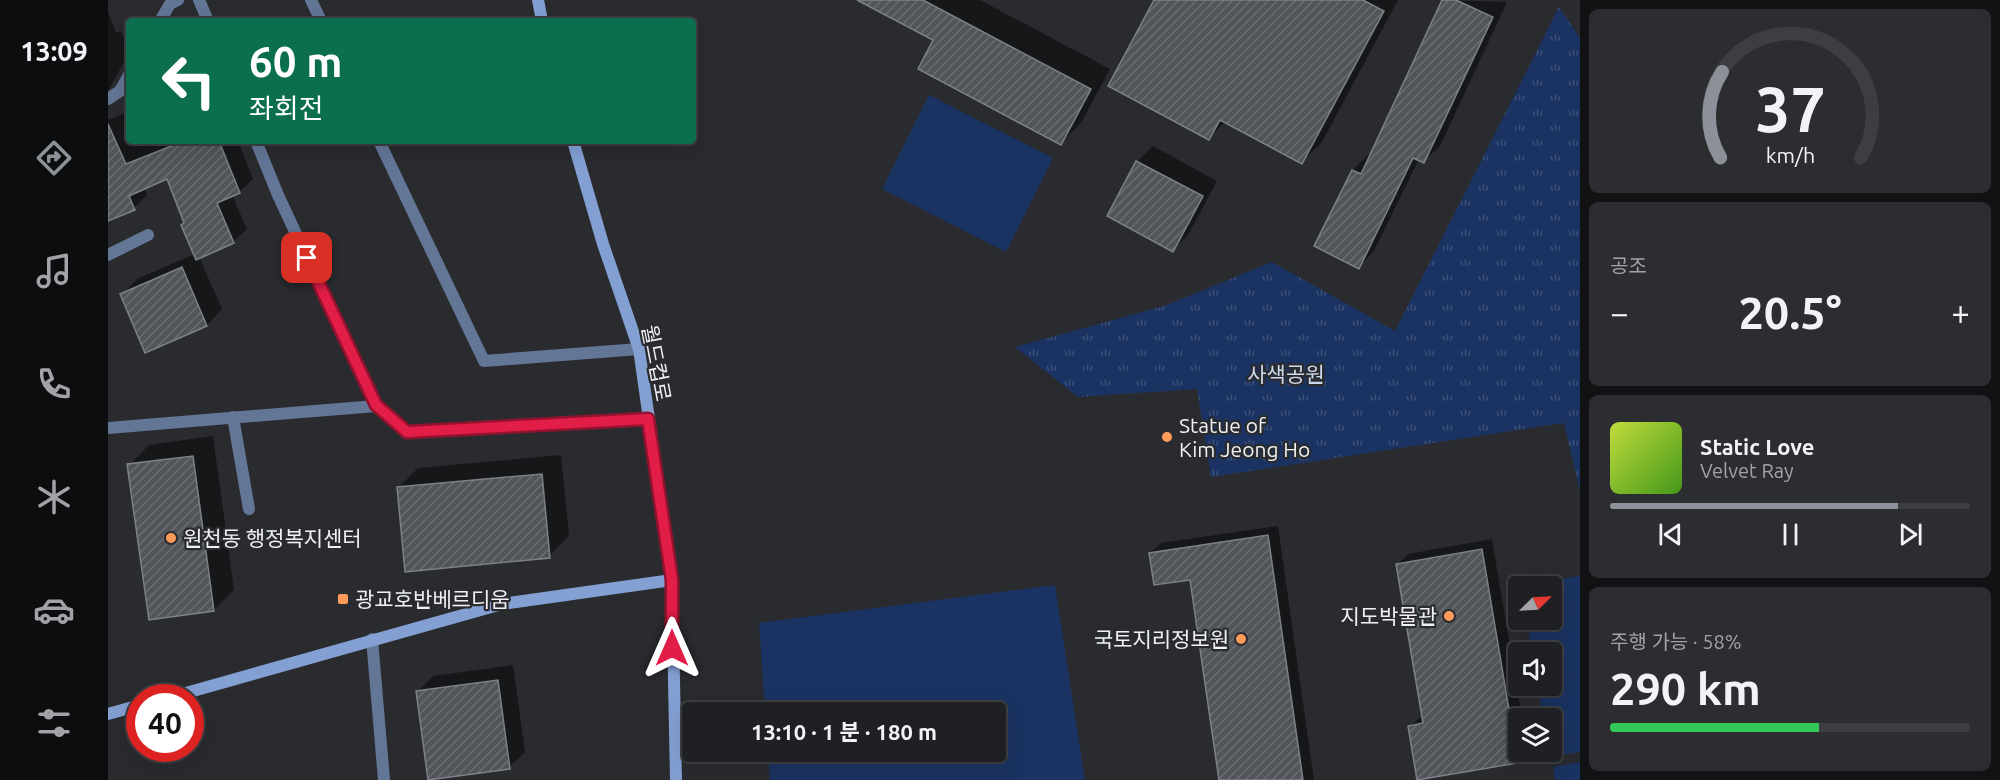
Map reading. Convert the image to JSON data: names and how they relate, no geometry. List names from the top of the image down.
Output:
{
  "streets": {
    "street": ["월드컵로"]
  },
  "parks": ["사색공원"],
  "places": {
    "other": [
      "Statue of Kim Jeong Ho",
      "원천동 행정복지센터",
      "지도박물관",
      "국토지리정보원"
    ],
    "transit": ["광교호반베르디움"]
  },
  "north": "top right",
  "page": {
    "tabs": "13:09",
    "turn": ["60 m", "좌회전"],
    "tile": [
      "공조",
      ["주행 가능 · 58%", "290 km"]
    ],
    "heat": ["−", "20.5°", "+"],
    "song": ["Static Love", "Velvet Ray"],
    "limit": "40",
    "trip": "13:10 · 1 분 · 180 m",
    "gauge": ["37", "km/h"]
  }
}
